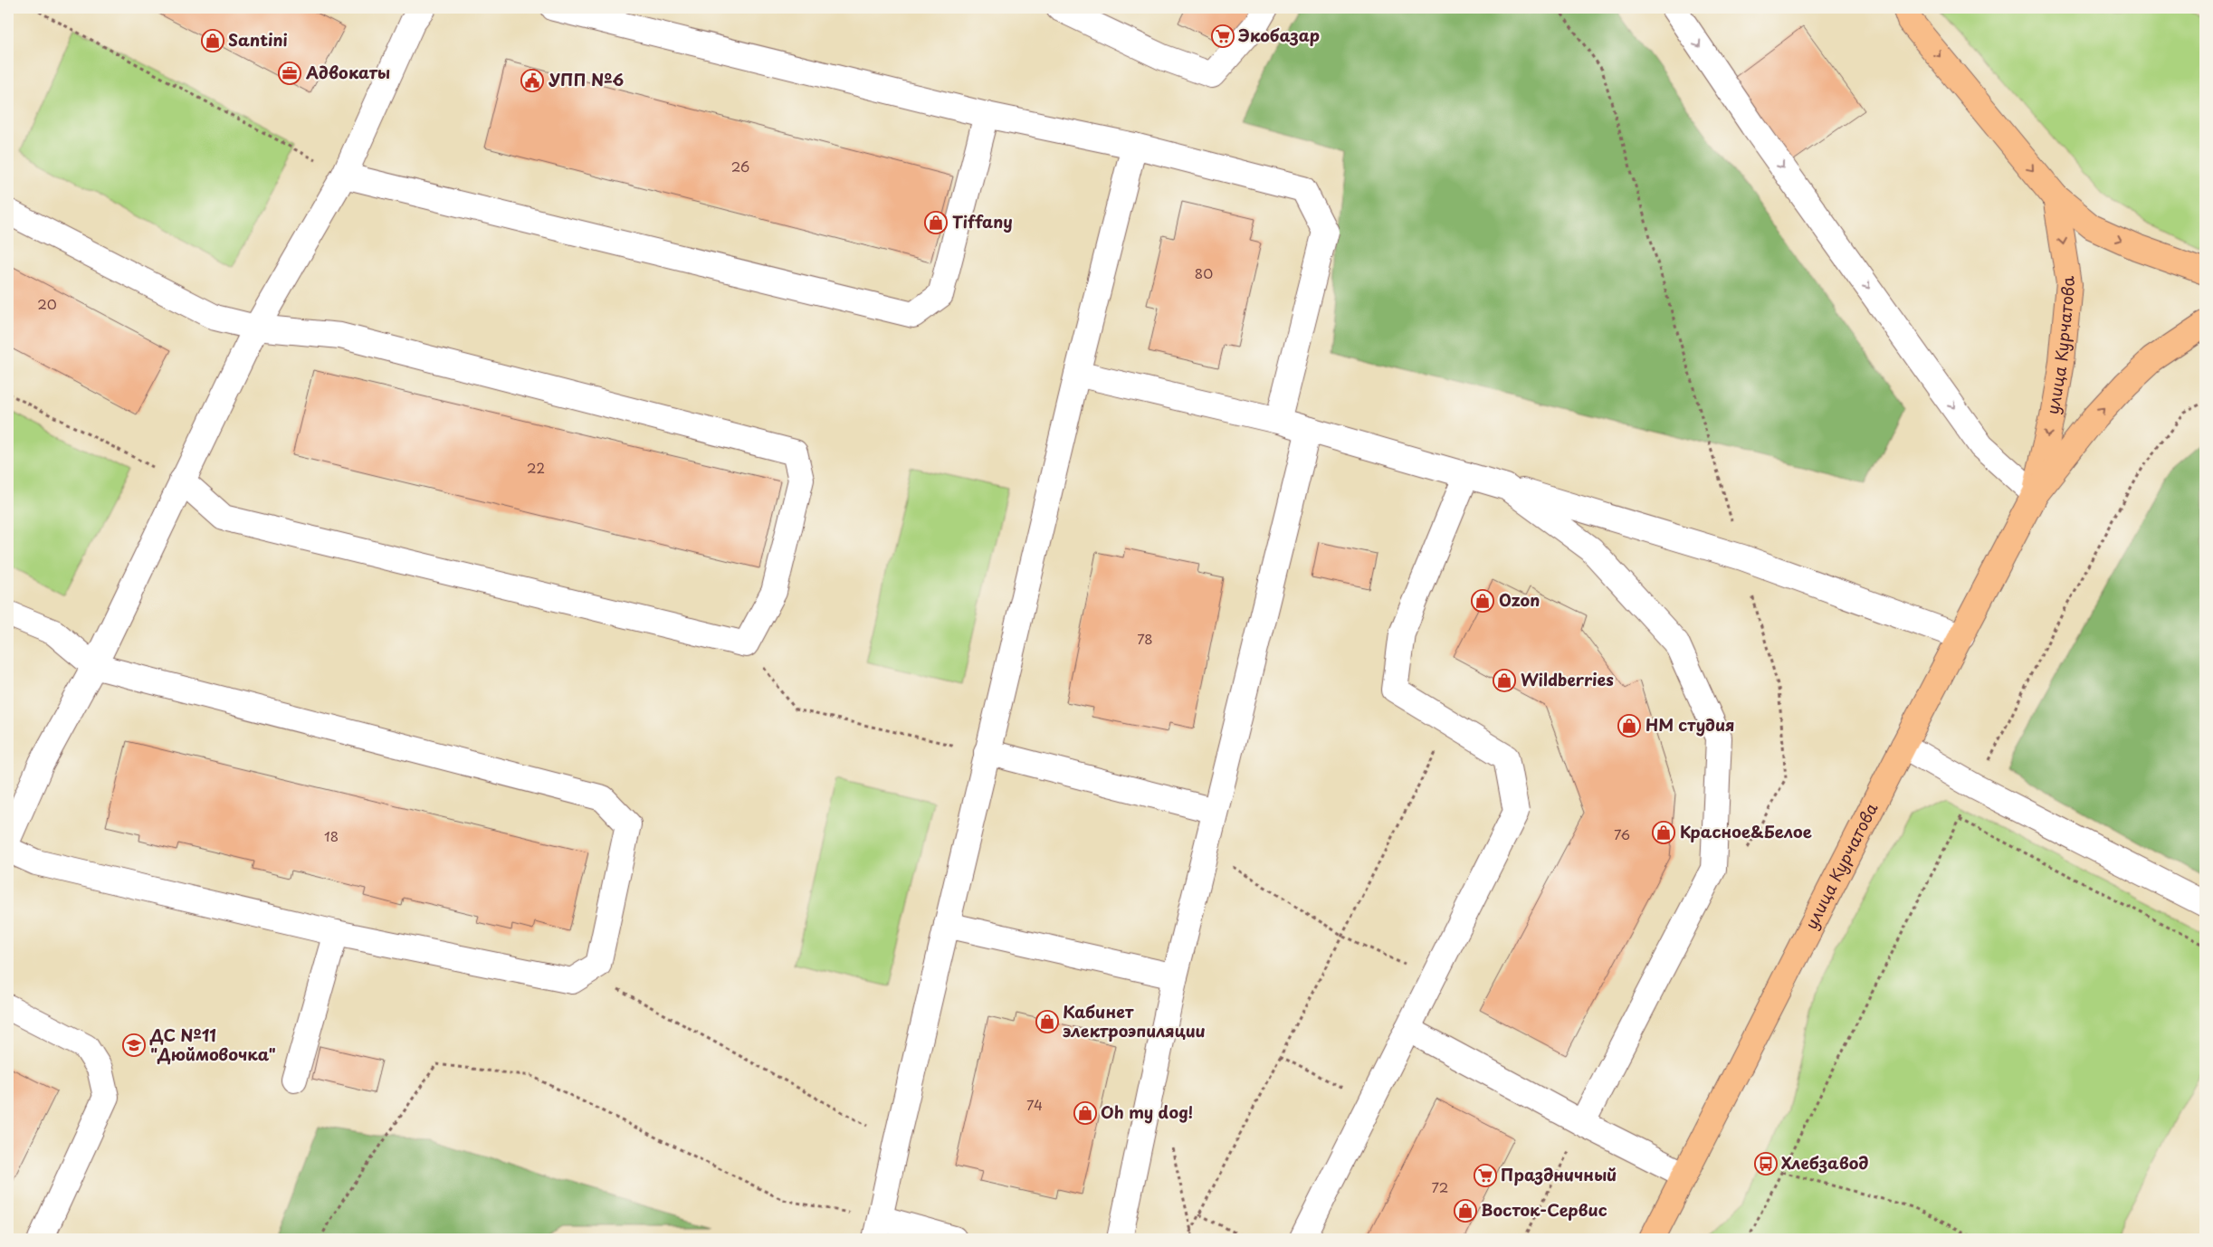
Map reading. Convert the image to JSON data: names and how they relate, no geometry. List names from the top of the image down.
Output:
{
  "streets": {
    "main road": ["улица Курчатова"]
  },
  "places": {
    "supermarket": ["Экобазар", "Праздничный"],
    "shop": [
      "Santini",
      "Tiffany",
      "Ozon",
      "Wildberries",
      "HM студия",
      "Красное&Белое",
      "Кабинет электроэпиляции",
      "Oh my dog!",
      "Восток-Сервис"
    ],
    "office": ["Адвокаты"],
    "public building": ["УПП №6"],
    "school or university": ["ДС №11 \"Дюймовочка\""],
    "bus stop": ["Хлебзавод"]
  },
  "house_numbers": [
    "26",
    "80",
    "20",
    "22",
    "78",
    "76",
    "18",
    "74",
    "72"
  ]
}
